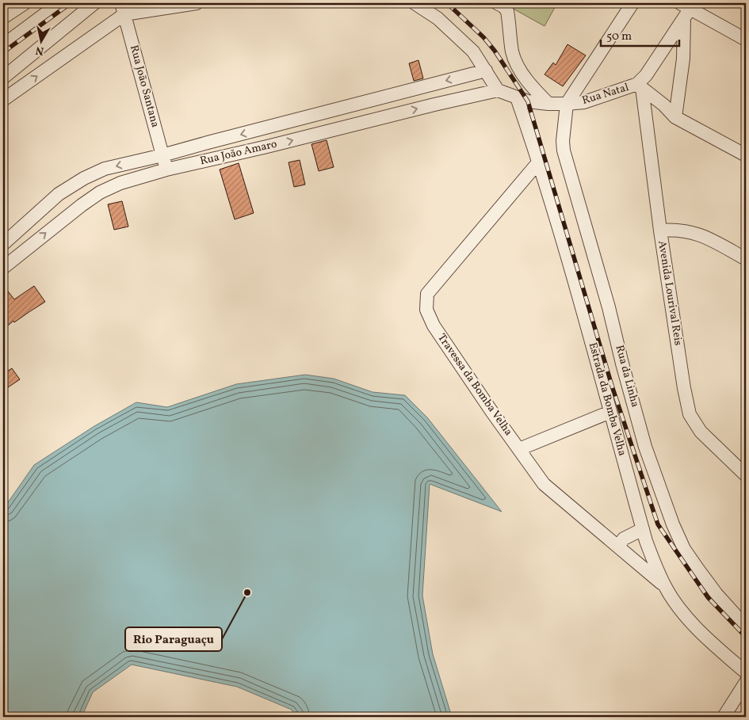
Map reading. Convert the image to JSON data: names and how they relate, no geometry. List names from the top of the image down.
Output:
{
  "streets": {
    "street": [
      "Rua João Santana",
      "Rua Natal",
      "Rua João Amaro",
      "Avenida Lourival Reis",
      "Rua da Linha",
      "Travessa da Bomba Velha",
      "Estrada da Bomba Velha"
    ]
  },
  "crossings": [
    ["Rua João Santana", "Rua João Amaro"],
    ["Rua Natal", "Rua João Amaro"],
    ["Rua Natal", "Avenida Lourival Reis"],
    ["Rua Natal", "Rua da Linha"],
    ["Rua Natal", "Estrada da Bomba Velha"],
    ["Travessa da Bomba Velha", "Estrada da Bomba Velha"]
  ],
  "places": ["Rio Paraguaçu"],
  "scale_bar": "50 m",
  "north": "bottom"
}
